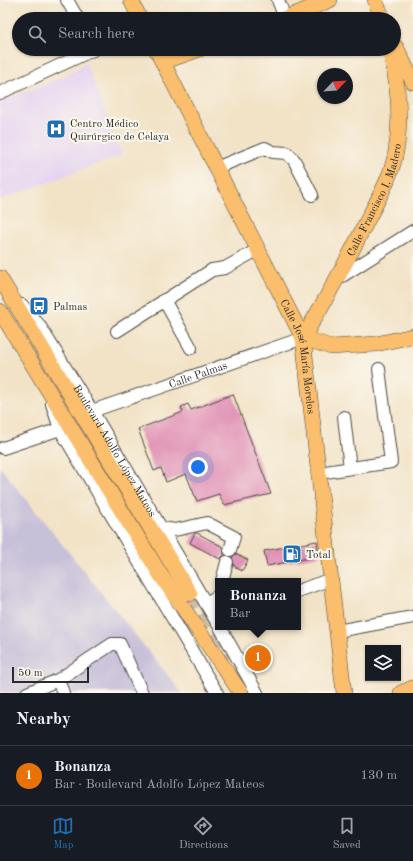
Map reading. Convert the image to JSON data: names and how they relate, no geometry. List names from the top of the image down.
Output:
{
  "streets": {
    "main road": ["Calle Francisco I. Madero", "Calle José María Morelos", "Boulevard Adolfo López Mateos"],
    "street": ["Calle Palmas"]
  },
  "crossings": [
    ["Calle Francisco I. Madero", "Calle José María Morelos"],
    ["Calle Francisco I. Madero", "Calle Palmas"],
    ["Calle José María Morelos", "Calle Palmas"],
    ["Calle Palmas", "Boulevard Adolfo López Mateos"]
  ],
  "places": {
    "hospital": ["Centro Médico Quirúrgico de Celaya"],
    "bus stop": ["Palmas"],
    "fuel station": ["Total"]
  },
  "scale_bar": "50 m",
  "north": "top right",
  "page": {
    "search": "Search here",
    "popup": ["Bonanza", "Bar"],
    "pins": "1",
    "scale": "50 m",
    "heading": "Nearby",
    "list": [
      {
        "mark": "1",
        "name": "Bonanza",
        "note": "Bar · Boulevard Adolfo López Mateos",
        "value": "130 m"
      }
    ],
    "nav": ["Map", "Directions", "Saved"]
  }
}
